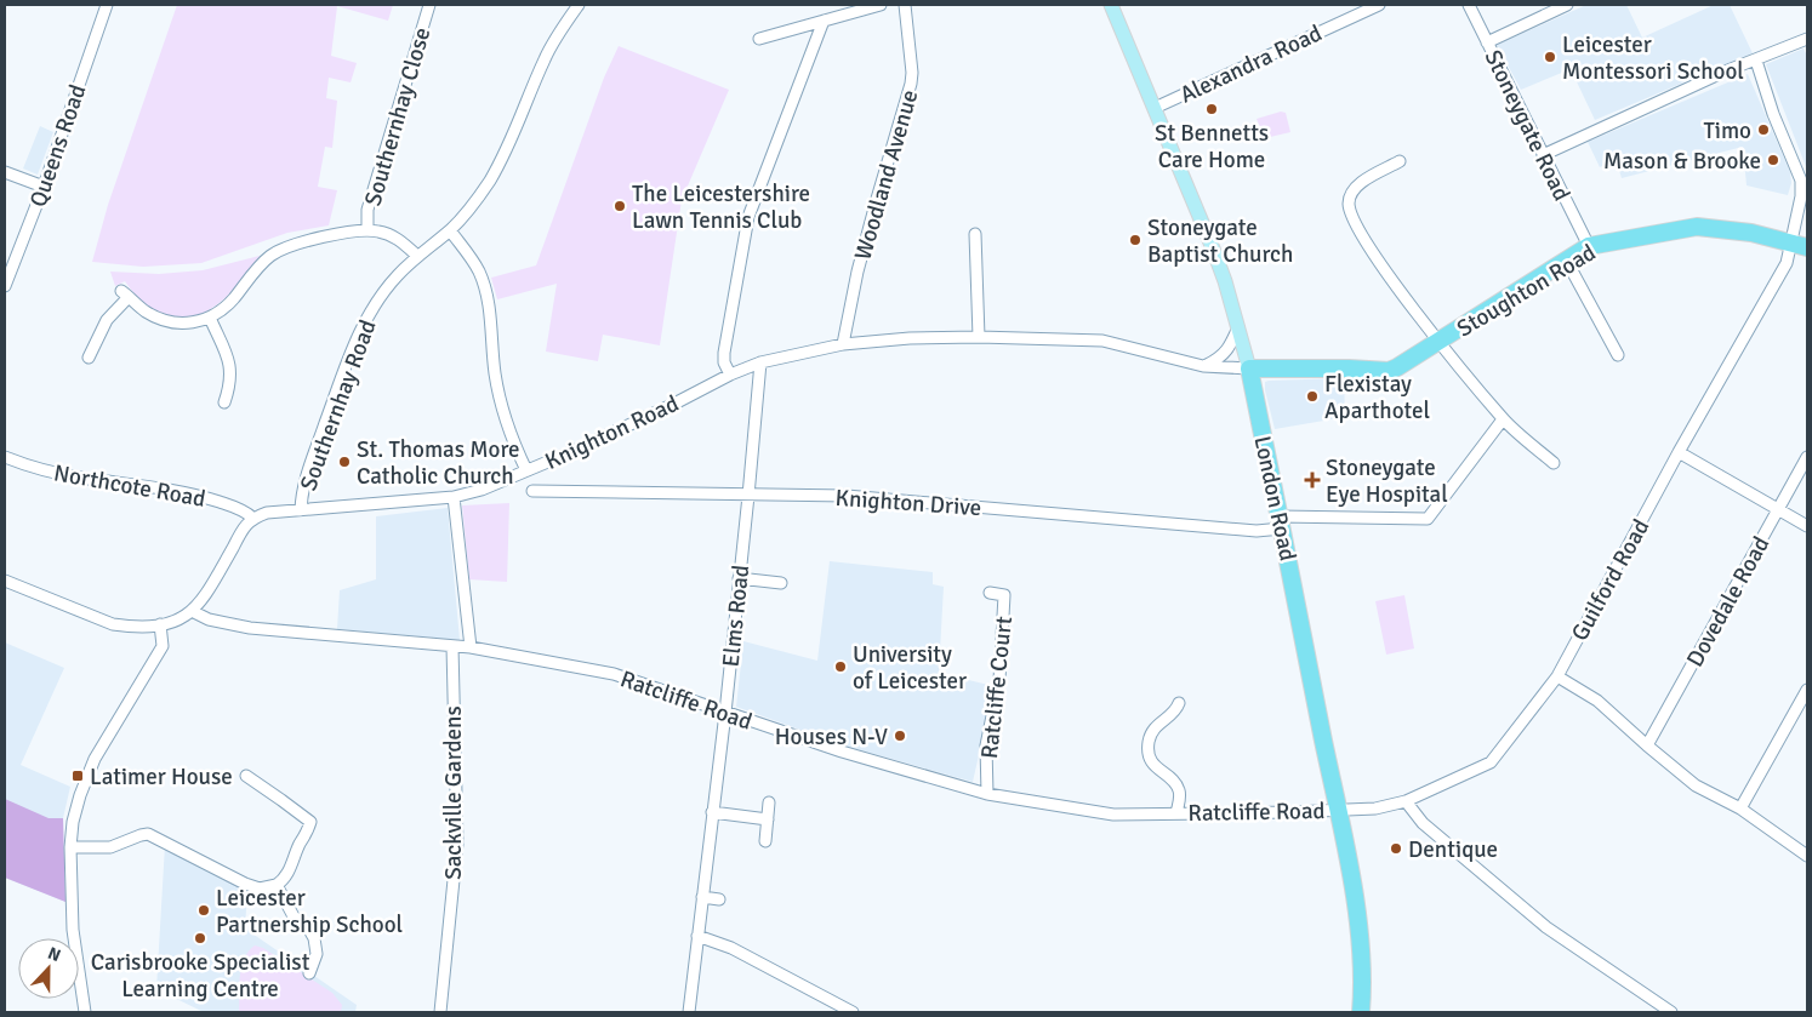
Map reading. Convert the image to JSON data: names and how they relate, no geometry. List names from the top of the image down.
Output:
{
  "streets": {
    "highway": ["Stoughton Road", "London Road"],
    "street": [
      "Alexandra Road",
      "Southernhay Close",
      "Stoneygate Road",
      "Queens Road",
      "Woodland Avenue",
      "Southernhay Road",
      "Knighton Road",
      "Northcote Road",
      "Knighton Drive",
      "Guilford Road",
      "Dovedale Road",
      "Elms Road",
      "Ratcliffe Court",
      "Ratcliffe Road",
      "Sackville Gardens"
    ]
  },
  "crossings": [
    ["Alexandra Road", "London Road"],
    ["Stoneygate Road", "Stoughton Road"],
    ["Woodland Avenue", "Knighton Road"],
    ["Stoughton Road", "Knighton Road"],
    ["Stoughton Road", "London Road"],
    ["Stoughton Road", "Guilford Road"],
    ["Southernhay Road", "Knighton Road"],
    ["Knighton Road", "Northcote Road"],
    ["Knighton Road", "London Road"],
    ["Knighton Road", "Elms Road"],
    ["London Road", "Knighton Drive"],
    ["London Road", "Guilford Road"],
    ["London Road", "Ratcliffe Road"],
    ["Knighton Drive", "Elms Road"],
    ["Guilford Road", "Ratcliffe Road"],
    ["Elms Road", "Ratcliffe Road"],
    ["Ratcliffe Court", "Ratcliffe Road"],
    ["Ratcliffe Road", "Sackville Gardens"]
  ],
  "places": {
    "other": [
      "Leicester Montessori School",
      "St Bennetts Care Home",
      "Timo",
      "Mason & Brooke",
      "The Leicestershire Lawn Tennis Club",
      "Stoneygate Baptist Church",
      "Flexistay Aparthotel",
      "St. Thomas More Catholic Church",
      "University of Leicester",
      "Houses N-V",
      "Dentique",
      "Leicester Partnership School",
      "Carisbrooke Specialist Learning Centre"
    ],
    "health": ["Stoneygate Eye Hospital"],
    "transit": ["Latimer House"]
  },
  "north": "top"
}
